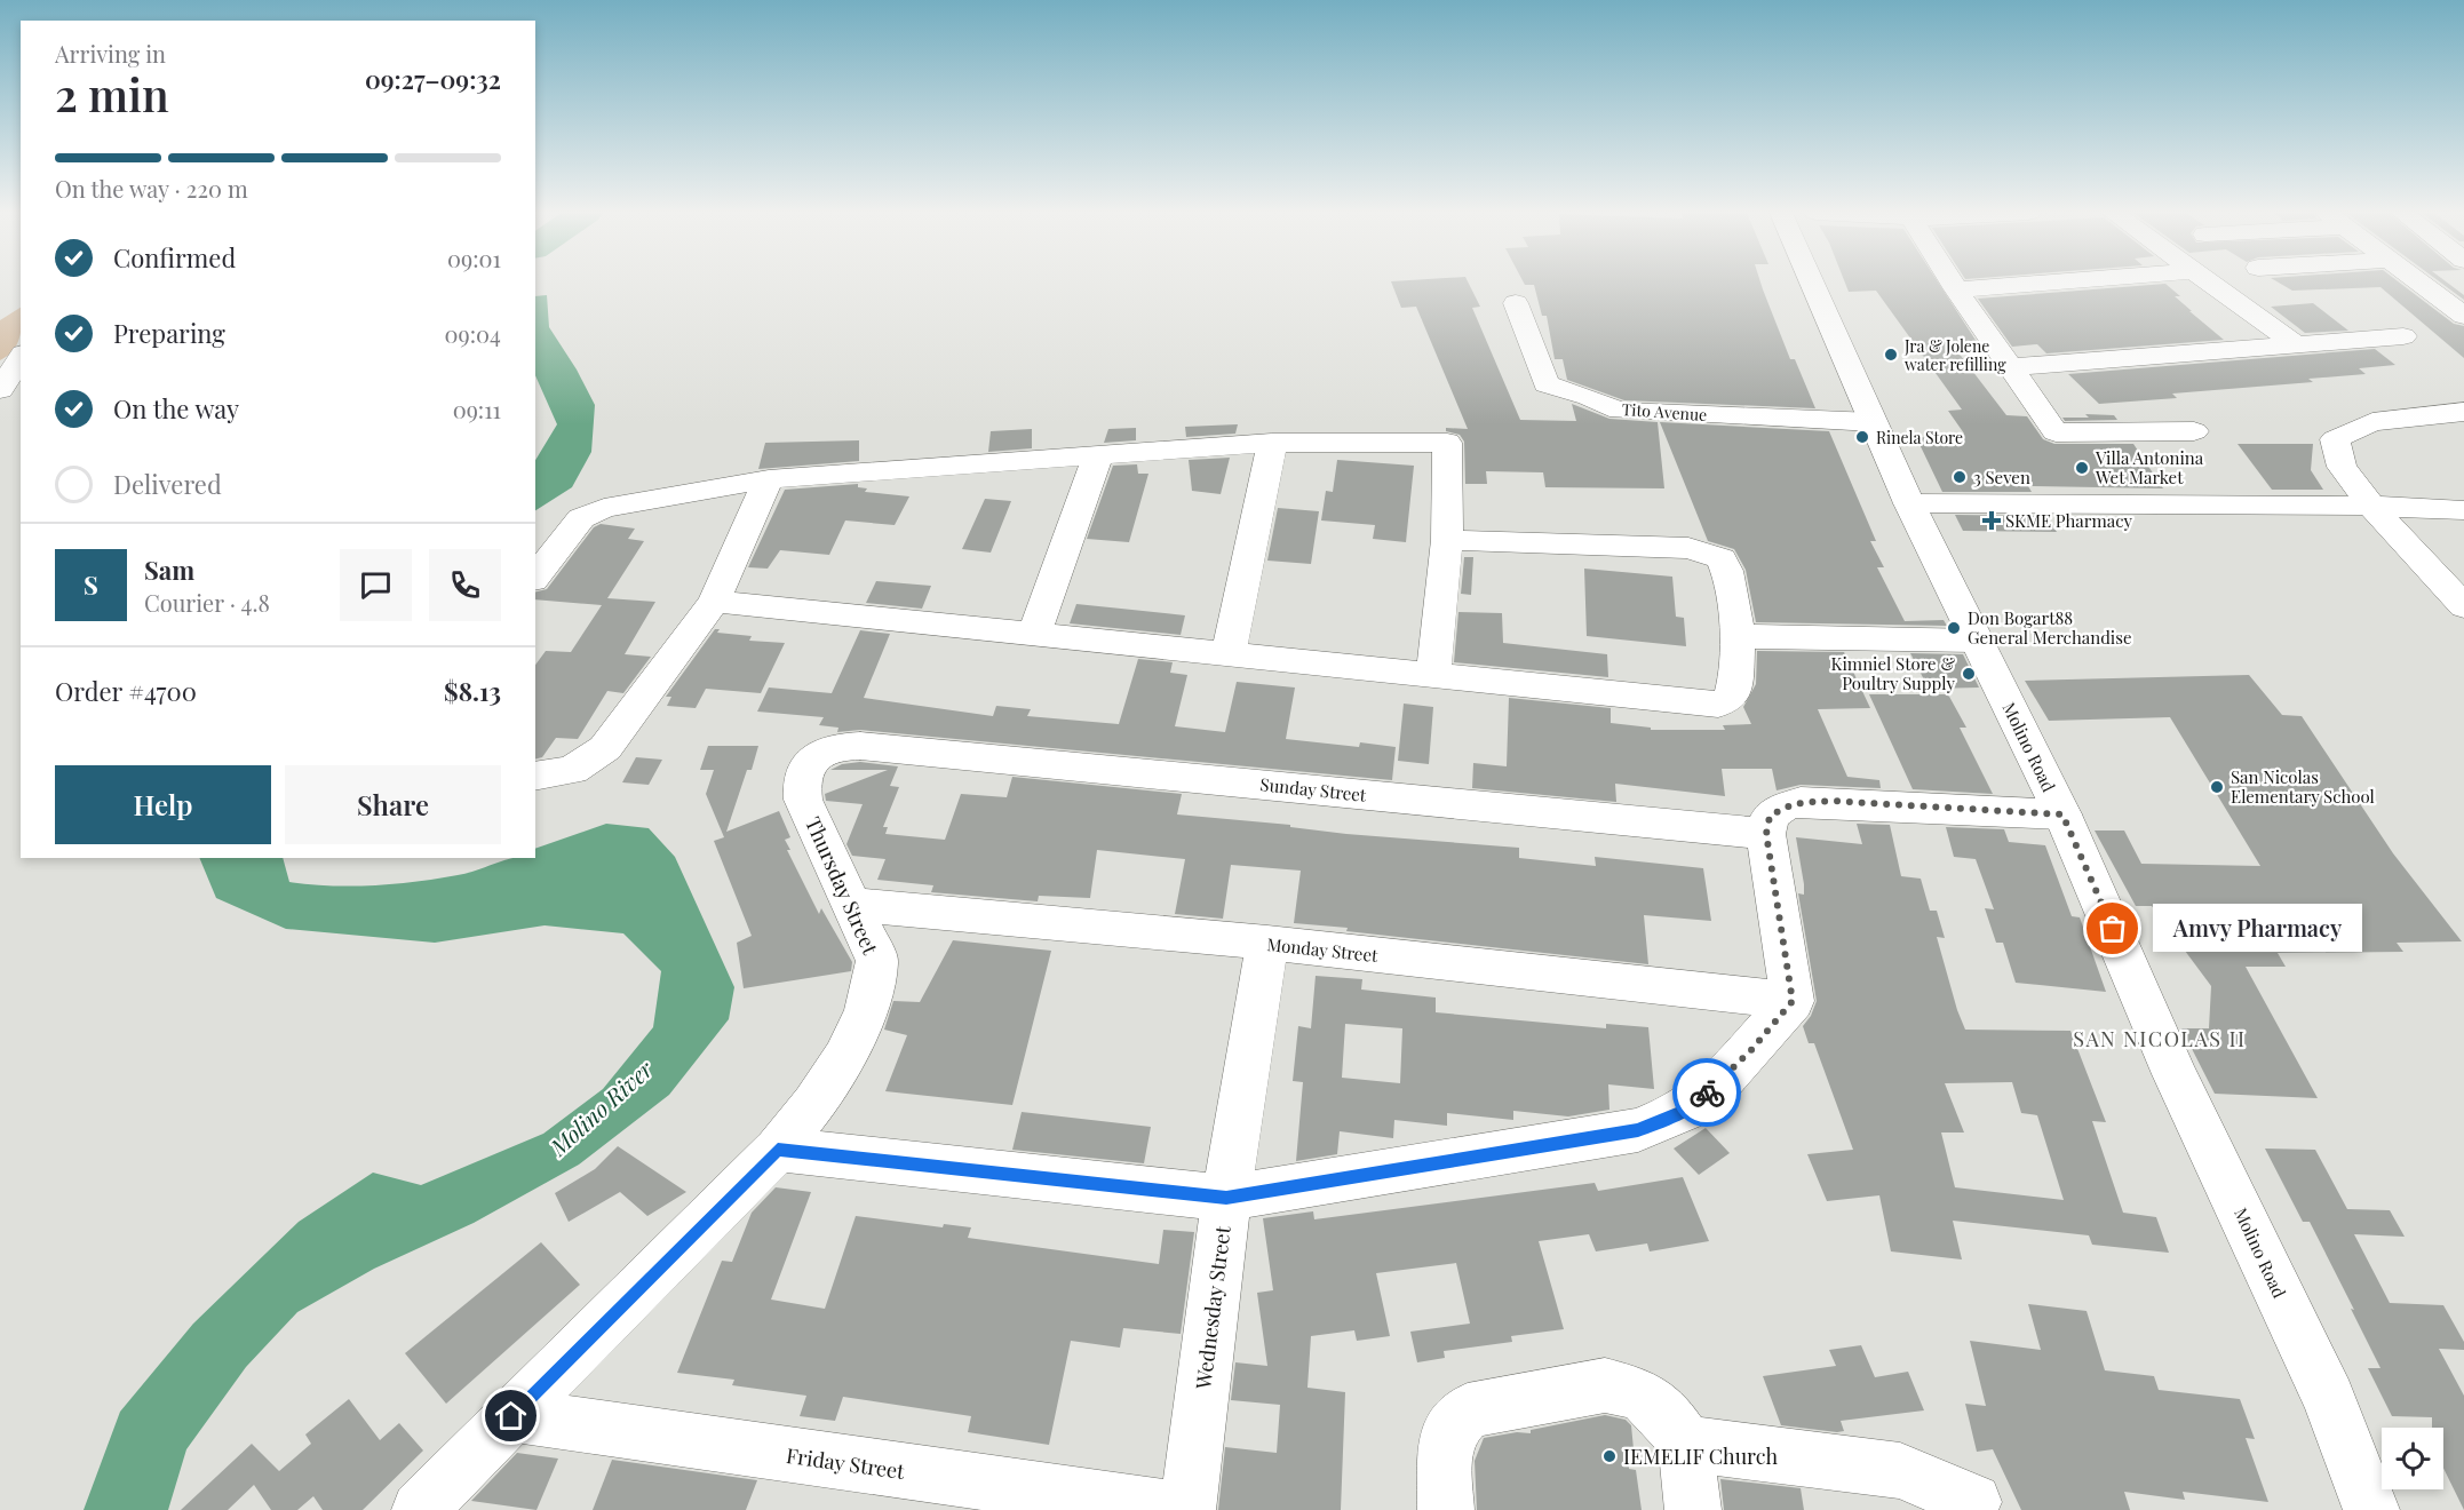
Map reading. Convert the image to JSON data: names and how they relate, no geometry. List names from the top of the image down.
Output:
{
  "streets": {
    "street": [
      "Tito Avenue",
      "Molino Road",
      "Sunday Street",
      "Thursday Street",
      "Monday Street",
      "Wednesday Street",
      "Friday Street"
    ]
  },
  "crossings": [
    ["Tito Avenue", "Molino Road"],
    ["Sunday Street", "Thursday Street"],
    ["Thursday Street", "Monday Street"],
    ["Thursday Street", "Friday Street"],
    ["Monday Street", "Wednesday Street"]
  ],
  "districts": ["SAN NICOLAS II"],
  "water": ["Molino River"],
  "places": {
    "other": [
      "Jra & Jolene water refilling",
      "Rinela Store",
      "Villa Antonina Wet Market",
      "3 Seven",
      "Don Bogart88 General Merchandise",
      "Kimniel Store & Poultry Supply",
      "San Nicolas Elementary School",
      "Amvy Pharmacy",
      "IEMELIF Church"
    ],
    "health": ["SKME Pharmacy"]
  },
  "page": {
    "heading": ["2 min", "Arriving in", "09:27–09:32"],
    "panel": [
      "Sam",
      "Courier · 4.8",
      "Order #4700",
      "$8.13"
    ],
    "bar": "On the way · 220 m",
    "list": [
      ["Confirmed", "09:01"],
      ["Preparing", "09:04"],
      ["On the way", "09:11"],
      "Delivered"
    ],
    "round": "S",
    "buttons": ["Help", "Share"],
    "bubble": "Amvy Pharmacy"
  }
}
